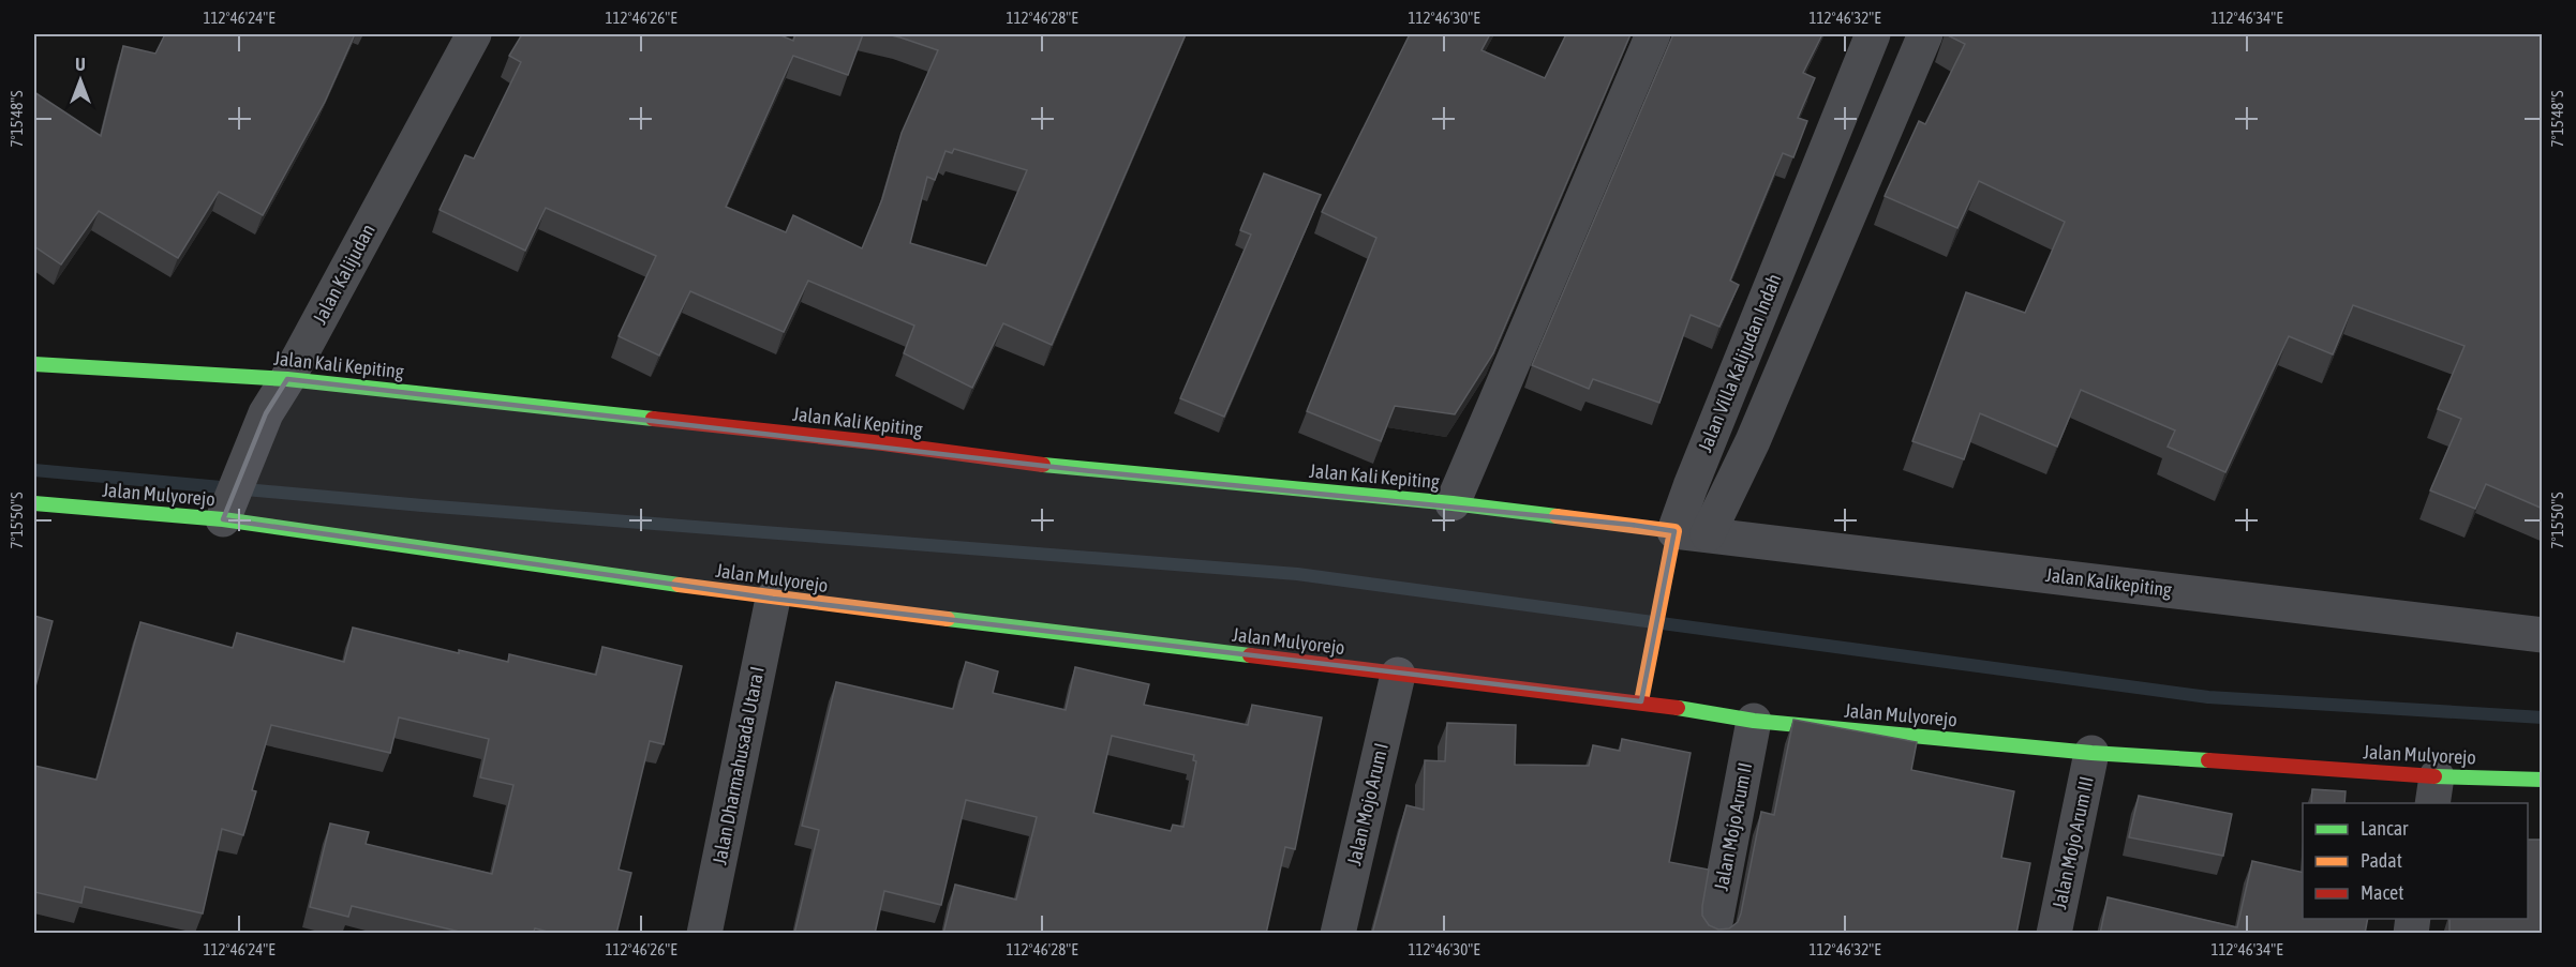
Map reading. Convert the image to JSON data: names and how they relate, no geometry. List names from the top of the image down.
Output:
{
  "streets": {
    "main road": ["Jalan Villa Kalijudan Indah", "Jalan Kali Kepiting", "Jalan Mulyorejo"],
    "street": [
      "Jalan Kalijudan",
      "Jalan Kalikepiting",
      "Jalan Dharmahusada Utara I",
      "Jalan Mojo Arum I",
      "Jalan Mojo Arum II",
      "Jalan Mojo Arum III"
    ]
  },
  "crossings": [
    ["Jalan Kalijudan", "Jalan Kali Kepiting"],
    ["Jalan Kalijudan", "Jalan Mulyorejo"],
    ["Jalan Villa Kalijudan Indah", "Jalan Kali Kepiting"],
    ["Jalan Villa Kalijudan Indah", "Jalan Mulyorejo"],
    ["Jalan Villa Kalijudan Indah", "Jalan Kalikepiting"],
    ["Jalan Kali Kepiting", "Jalan Kalikepiting"],
    ["Jalan Mulyorejo", "Jalan Dharmahusada Utara I"],
    ["Jalan Mulyorejo", "Jalan Mojo Arum I"],
    ["Jalan Mulyorejo", "Jalan Mojo Arum II"],
    ["Jalan Mulyorejo", "Jalan Mojo Arum III"]
  ],
  "legend": ["Lancar", "Padat", "Macet"],
  "north": "top",
  "coordinates": [
    "112°46'24\"E",
    "112°46'26\"E",
    "112°46'28\"E",
    "112°46'30\"E",
    "112°46'32\"E",
    "112°46'34\"E",
    "7°15'48\"S",
    "7°15'50\"S"
  ]
}
